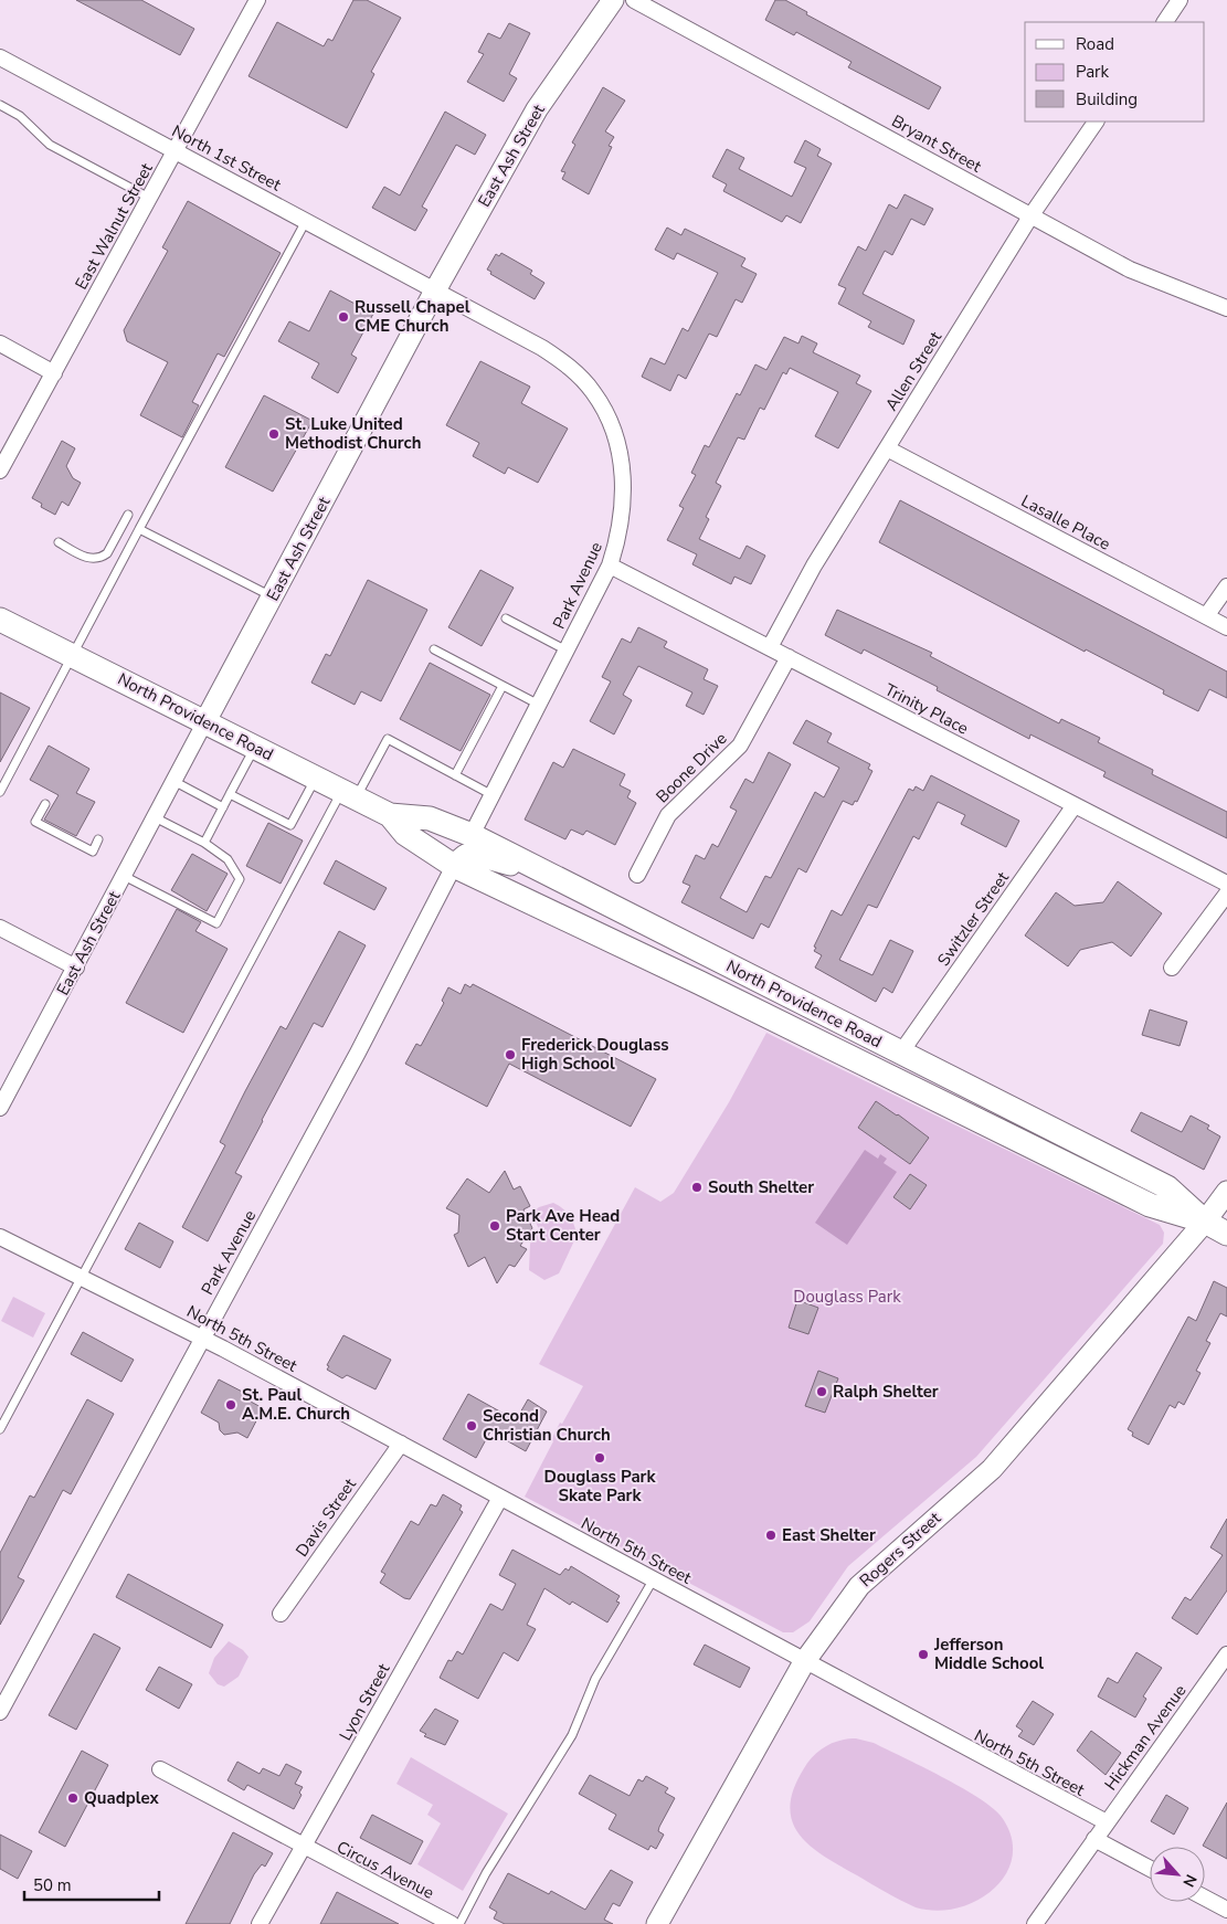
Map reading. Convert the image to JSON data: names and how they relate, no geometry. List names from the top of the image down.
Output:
{
  "streets": {
    "main road": ["North Providence Road"],
    "street": [
      "Bryant Street",
      "East Ash Street",
      "North 1st Street",
      "East Walnut Street",
      "Allen Street",
      "Lasalle Place",
      "Park Avenue",
      "Trinity Place",
      "Boone Drive",
      "Switzler Street",
      "North 5th Street",
      "Davis Street",
      "Rogers Street",
      "Lyon Street",
      "Hickman Avenue",
      "Circus Avenue"
    ]
  },
  "crossings": [
    ["Bryant Street", "Allen Street"],
    ["East Ash Street", "North 1st Street"],
    ["East Ash Street", "Park Avenue"],
    ["East Ash Street", "North Providence Road"],
    ["North 1st Street", "East Walnut Street"],
    ["North 1st Street", "Park Avenue"],
    ["Allen Street", "Lasalle Place"],
    ["Allen Street", "Trinity Place"],
    ["Park Avenue", "Trinity Place"],
    ["Park Avenue", "North Providence Road"],
    ["Park Avenue", "North 5th Street"],
    ["Trinity Place", "Boone Drive"],
    ["Trinity Place", "Switzler Street"],
    ["North Providence Road", "Switzler Street"],
    ["North Providence Road", "Rogers Street"],
    ["North 5th Street", "Davis Street"],
    ["North 5th Street", "Rogers Street"],
    ["North 5th Street", "Lyon Street"],
    ["North 5th Street", "Hickman Avenue"],
    ["Lyon Street", "Circus Avenue"]
  ],
  "parks": ["Douglass Park"],
  "places": [
    "Russell Chapel CME Church",
    "St. Luke United Methodist Church",
    "Frederick Douglass High School",
    "South Shelter",
    "Park Ave Head Start Center",
    "Ralph Shelter",
    "St. Paul A.M.E. Church",
    "Second Christian Church",
    "Douglass Park Skate Park",
    "East Shelter",
    "Jefferson Middle School",
    "Quadplex"
  ],
  "legend": ["Road", "Park", "Building"],
  "scale_bar": "50 m",
  "north": "bottom right"
}
